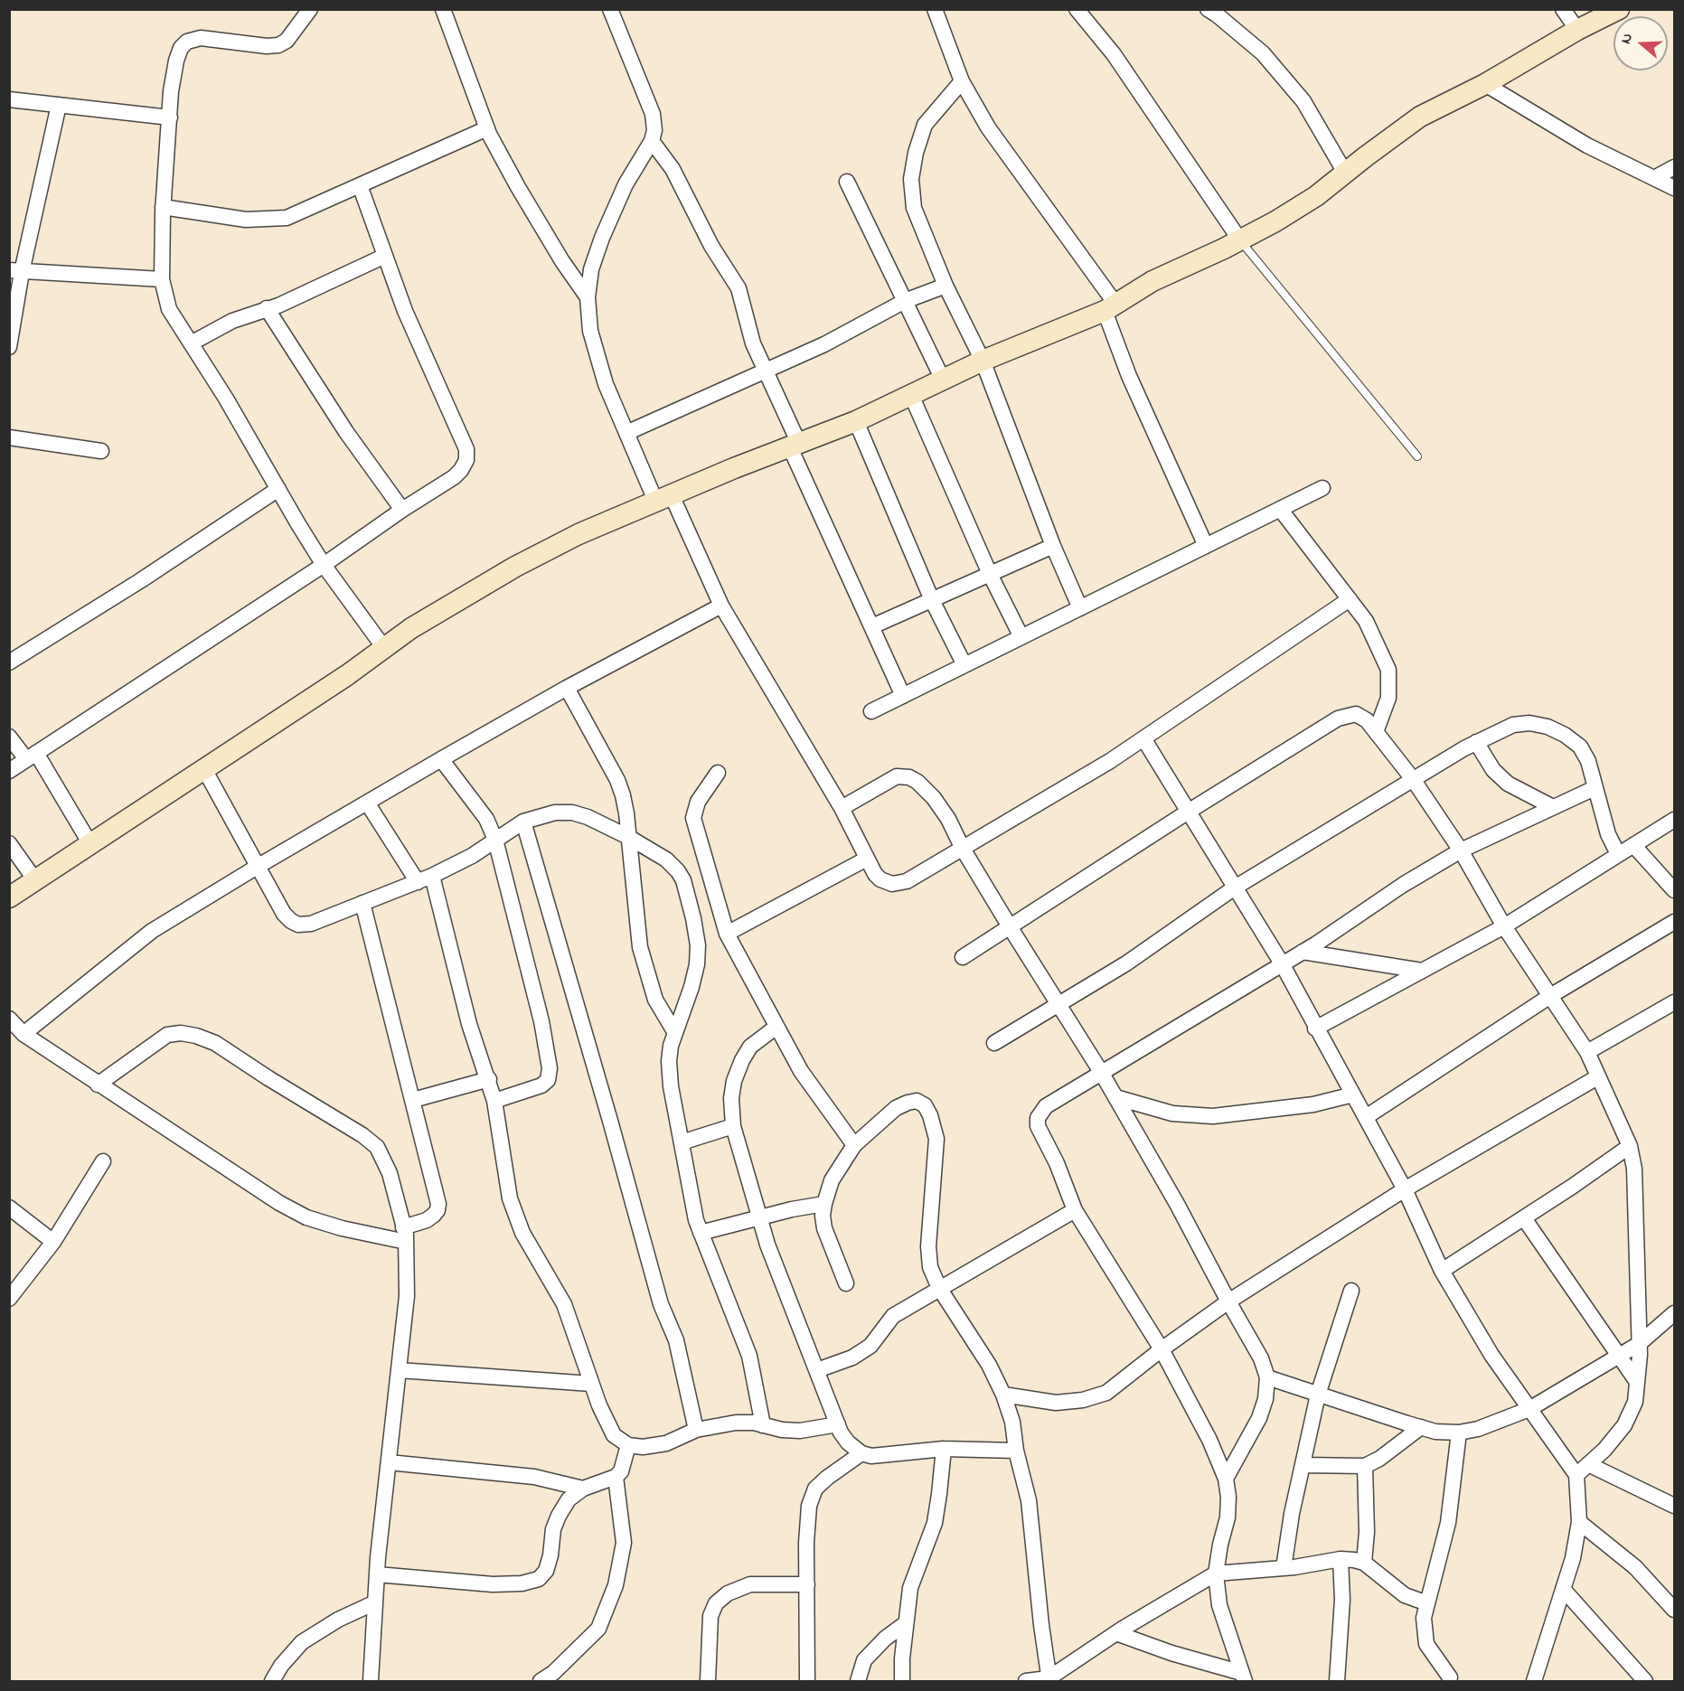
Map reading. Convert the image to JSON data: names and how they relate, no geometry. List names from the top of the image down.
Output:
{
  "north": "left"
}
